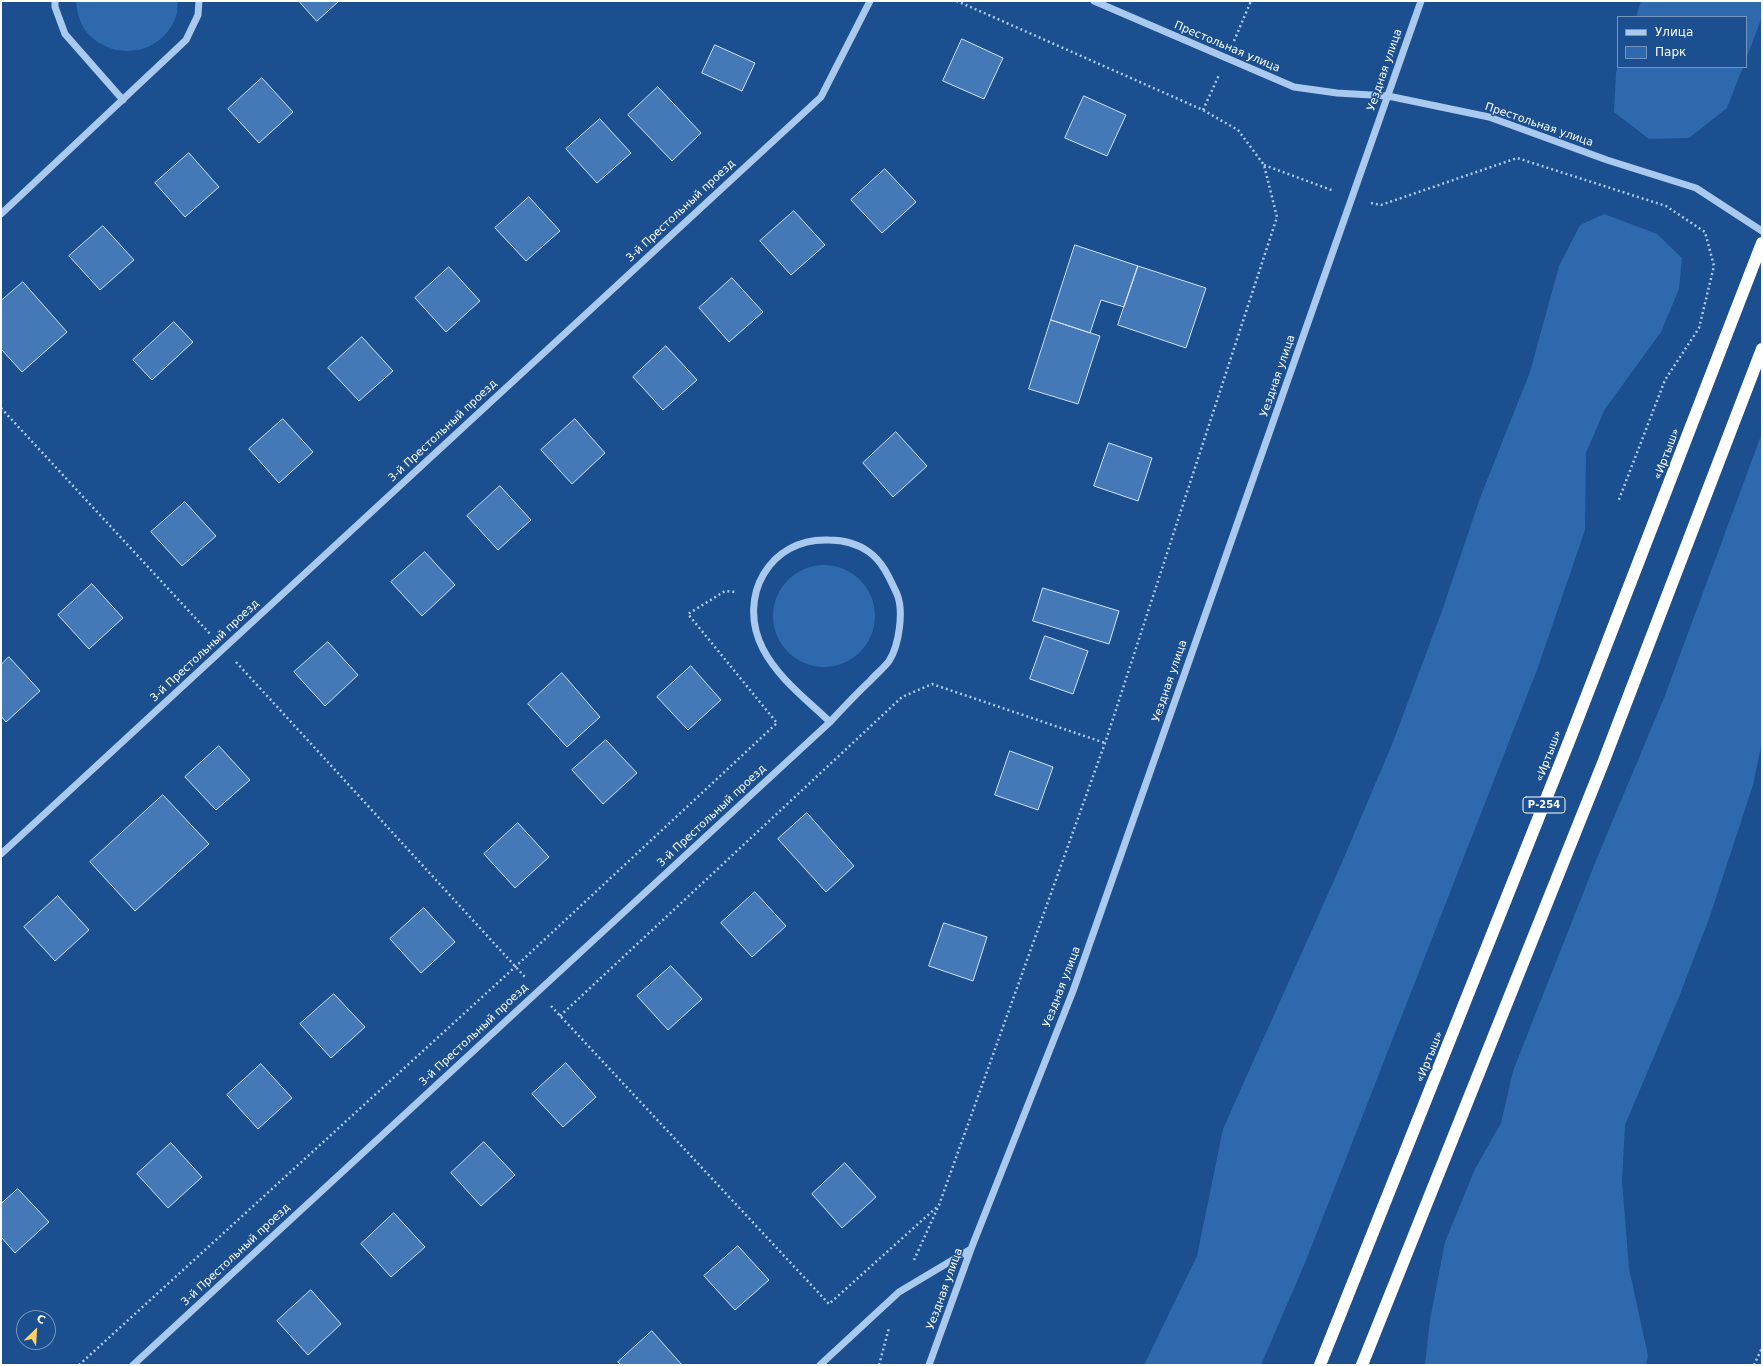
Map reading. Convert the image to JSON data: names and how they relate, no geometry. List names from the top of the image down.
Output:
{
  "streets": {
    "highway": ["«Иртыш»", "Р-254"],
    "street": ["Престольная улица", "Уездная улица", "3-й Престольный проезд"]
  },
  "crossings": [
    ["Престольная улица", "Уездная улица"]
  ],
  "legend": ["Улица", "Парк"],
  "north": "top right"
}
